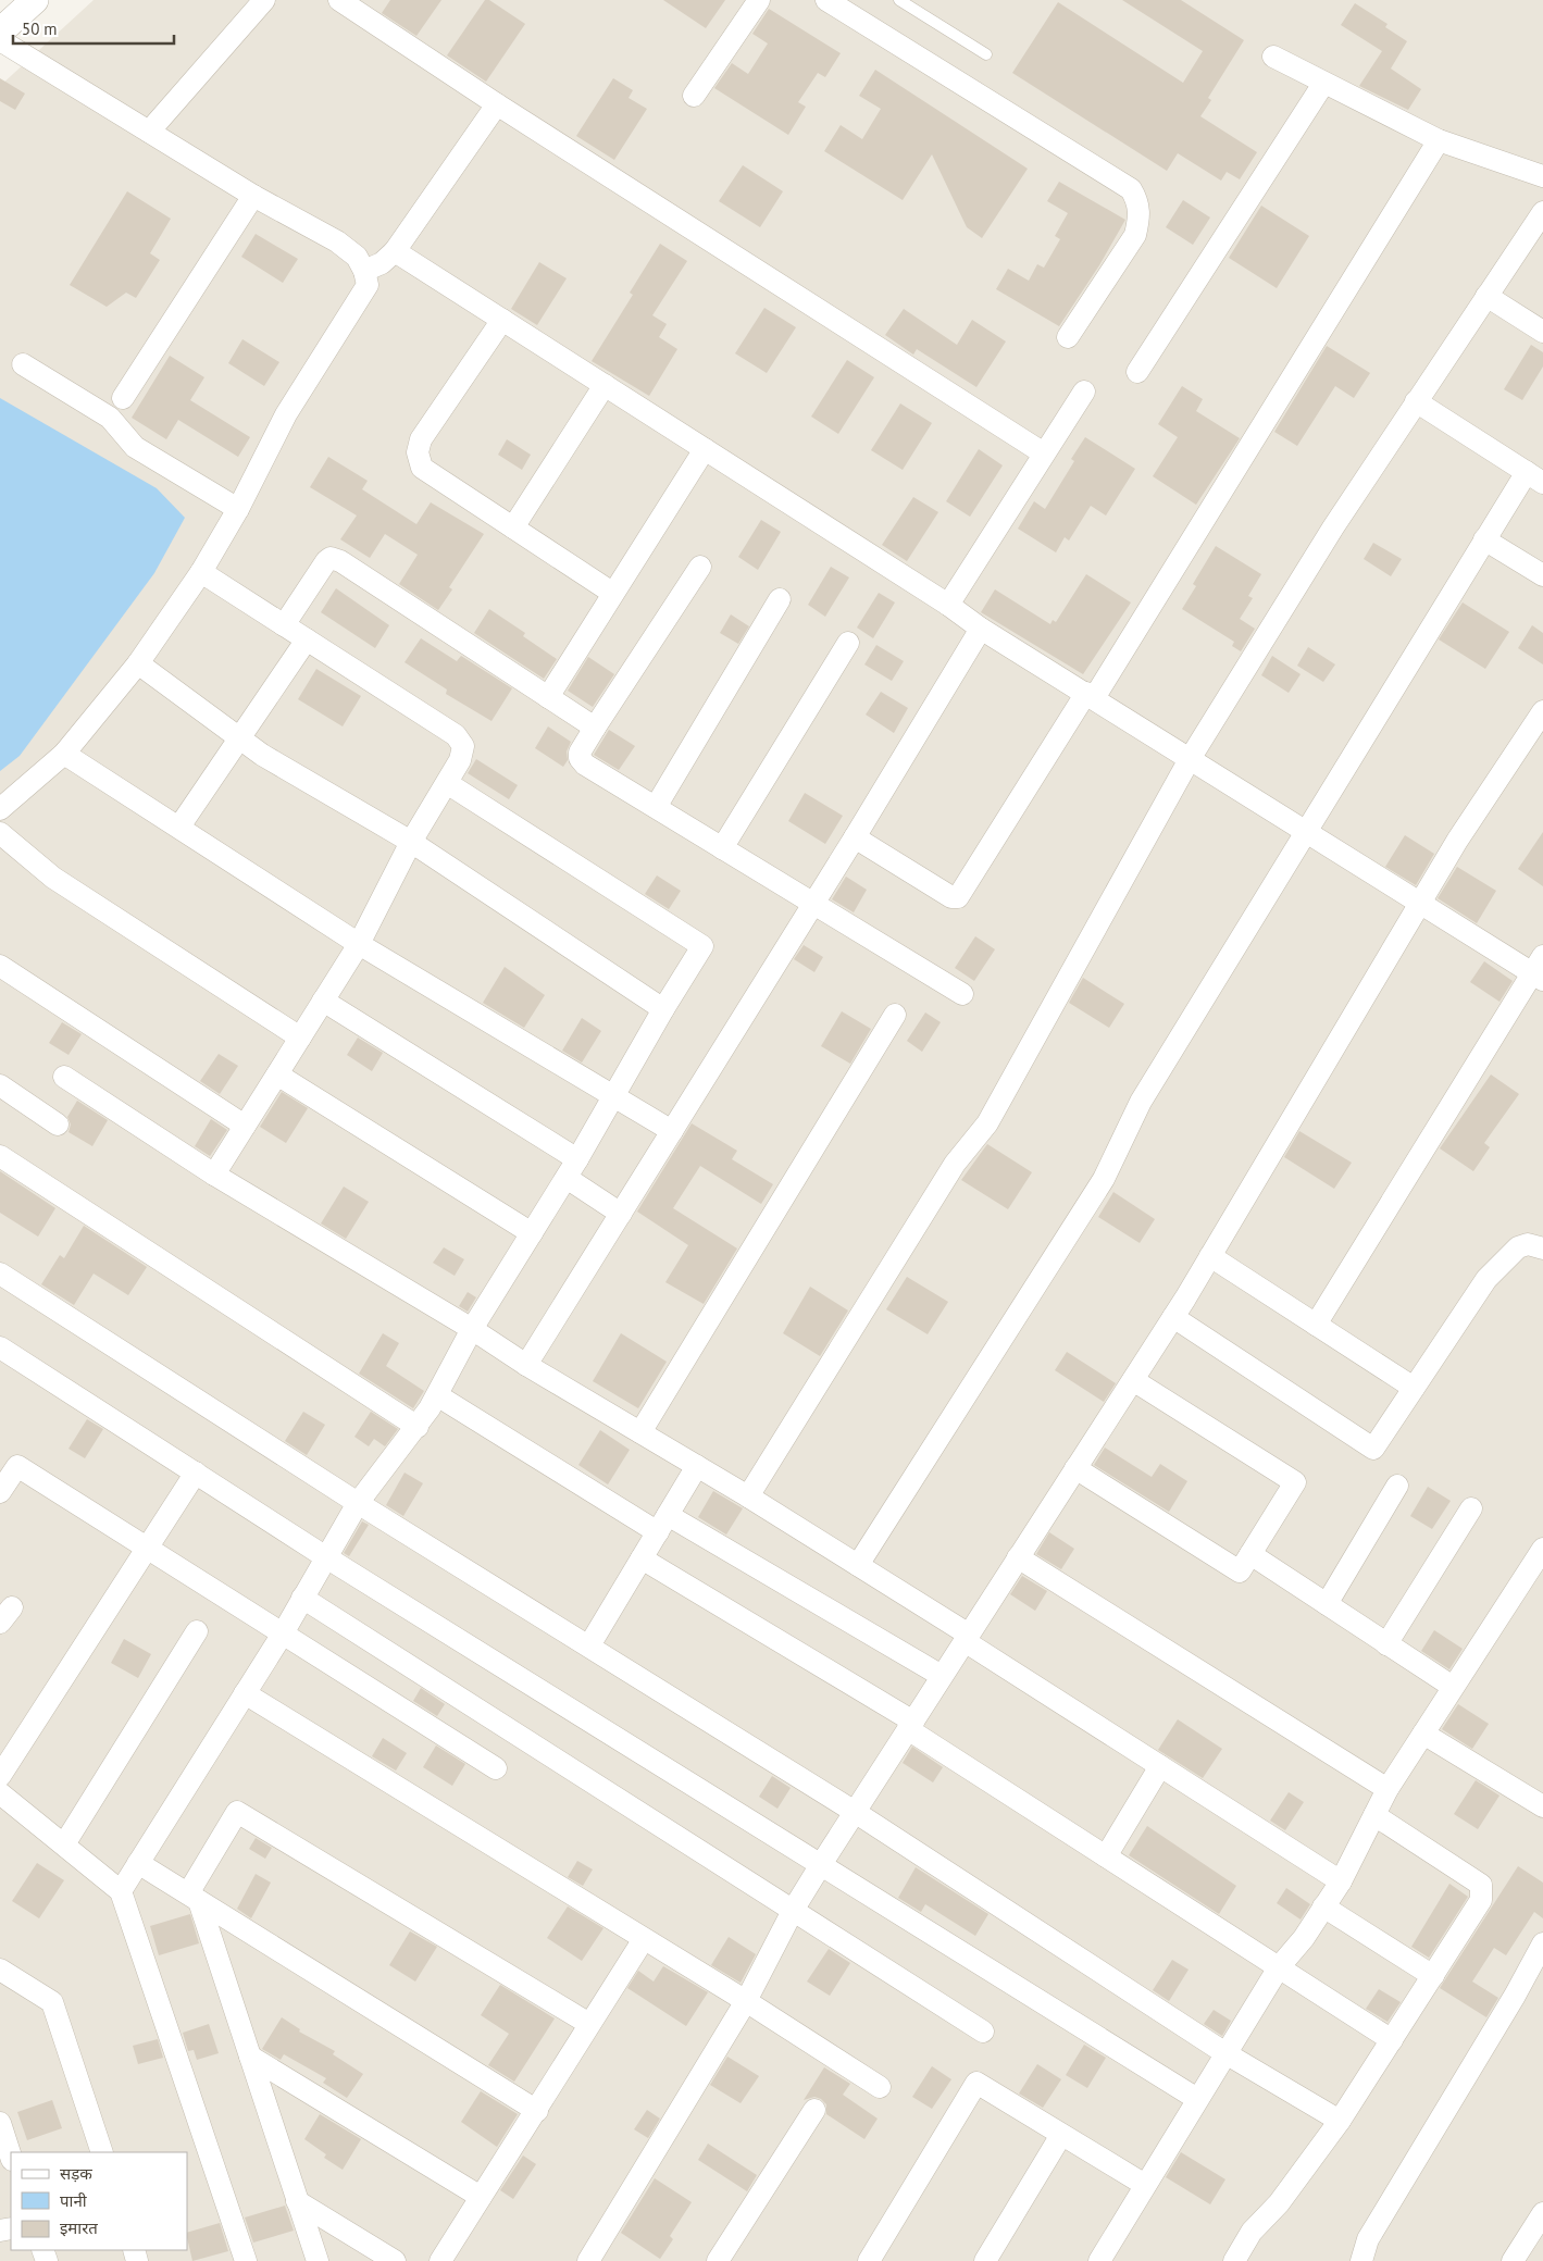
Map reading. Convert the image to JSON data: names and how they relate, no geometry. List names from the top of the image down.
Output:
{
  "legend": ["सड़क", "पानी", "इमारत"],
  "scale_bar": "50 m"
}
